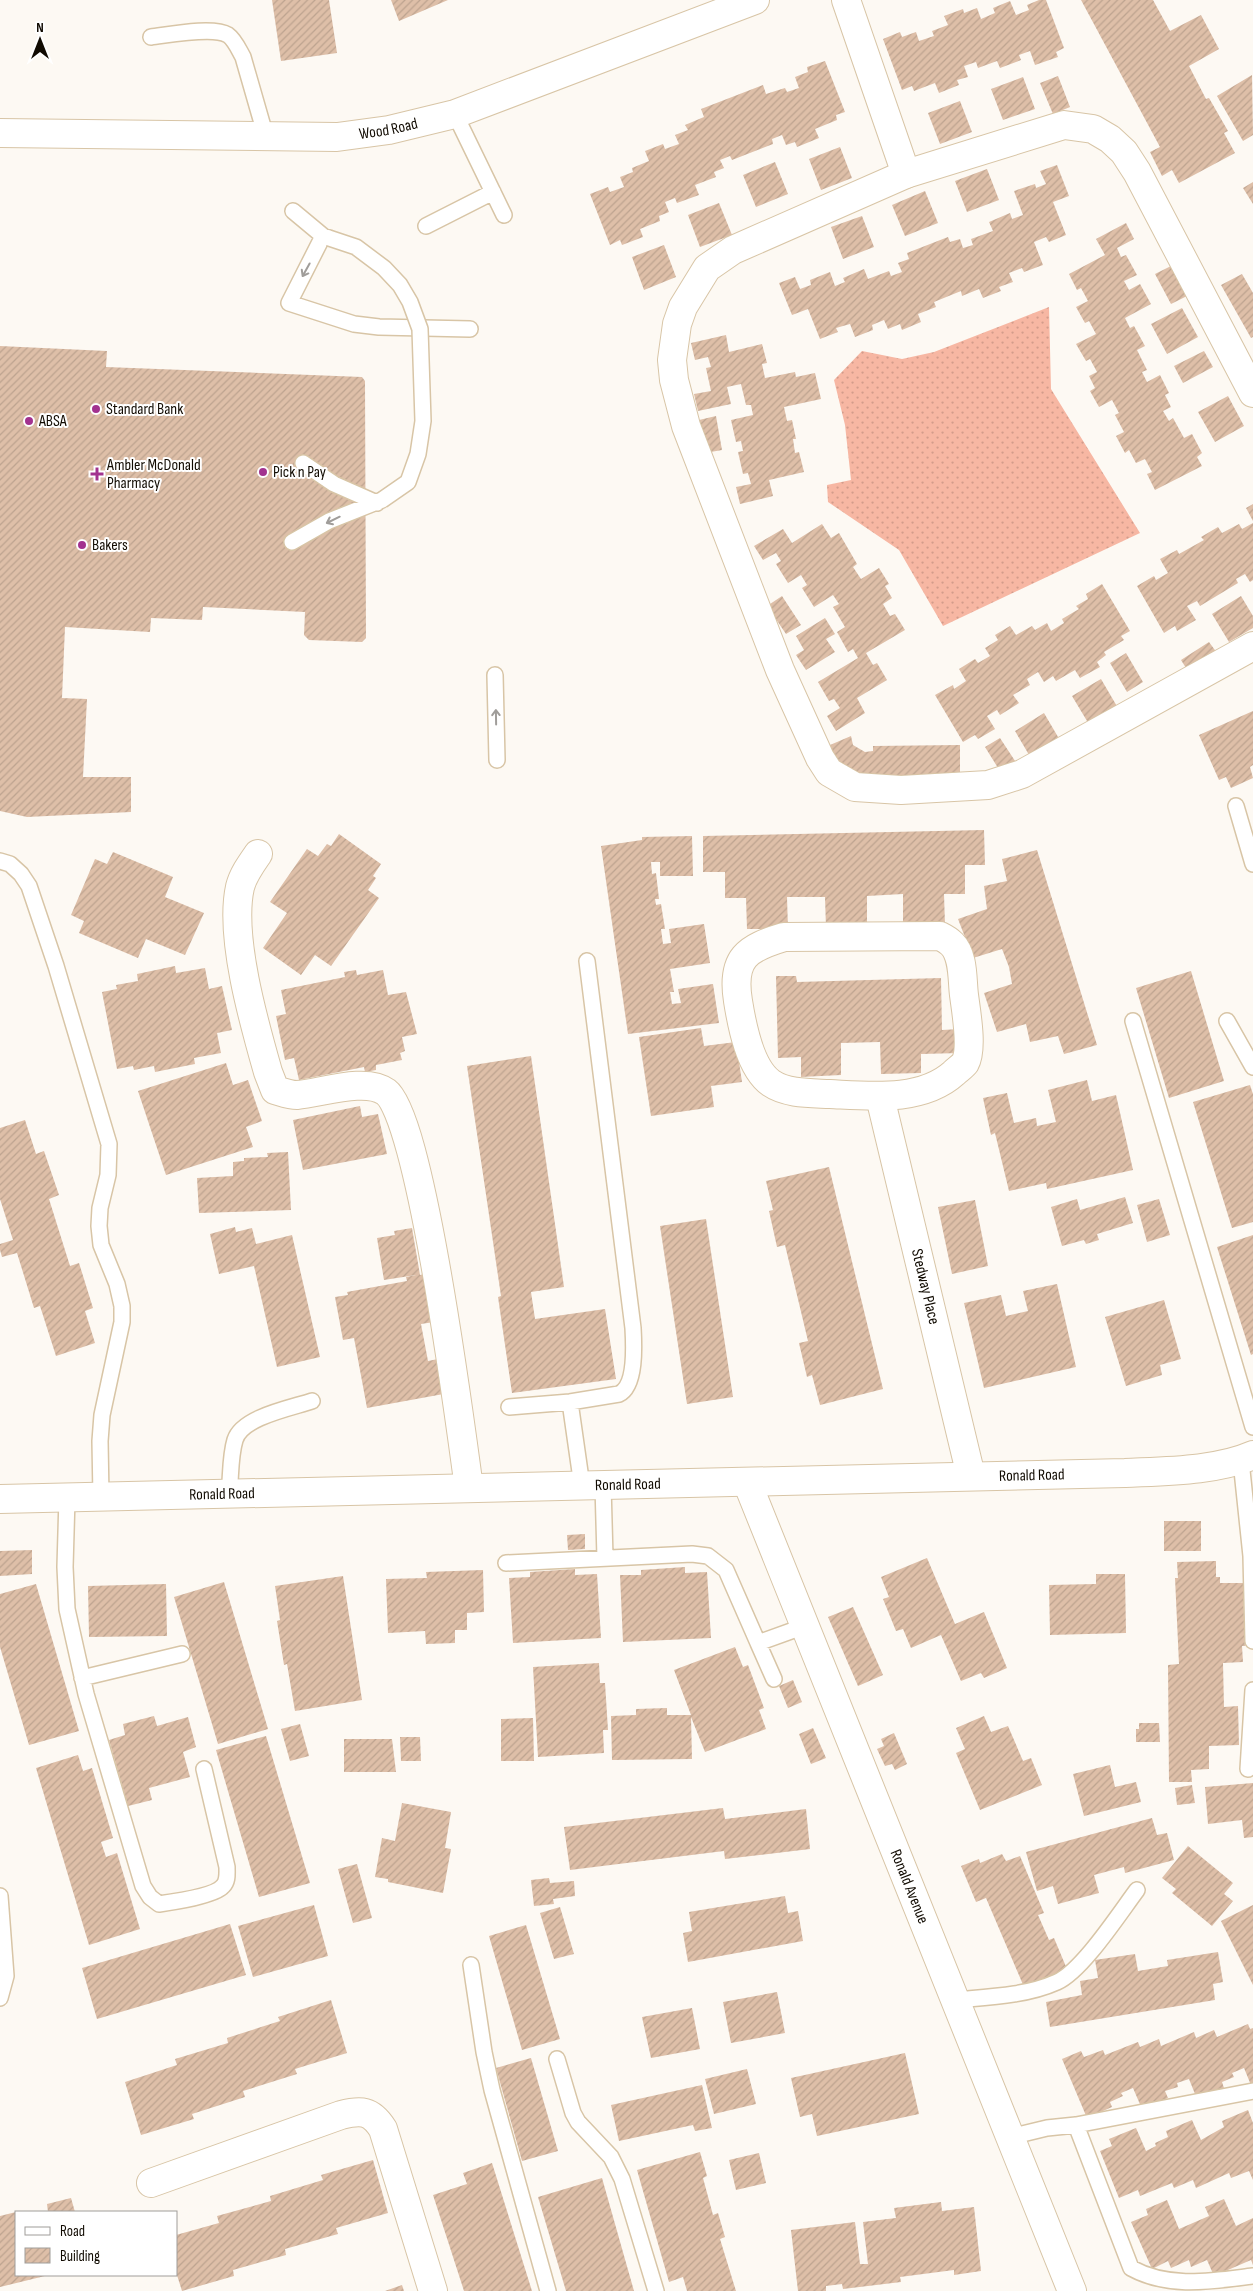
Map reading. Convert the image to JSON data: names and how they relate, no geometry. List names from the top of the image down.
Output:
{
  "streets": {
    "street": [
      "Wood Road",
      "Stedway Place",
      "Ronald Road",
      "Ronald Avenue"
    ]
  },
  "crossings": [
    ["Stedway Place", "Ronald Road"],
    ["Ronald Road", "Ronald Avenue"]
  ],
  "places": {
    "other": [
      "Standard Bank",
      "ABSA",
      "Pick n Pay",
      "Bakers"
    ],
    "health": ["Ambler McDonald Pharmacy"]
  },
  "legend": ["Road", "Building"],
  "north": "top"
}
